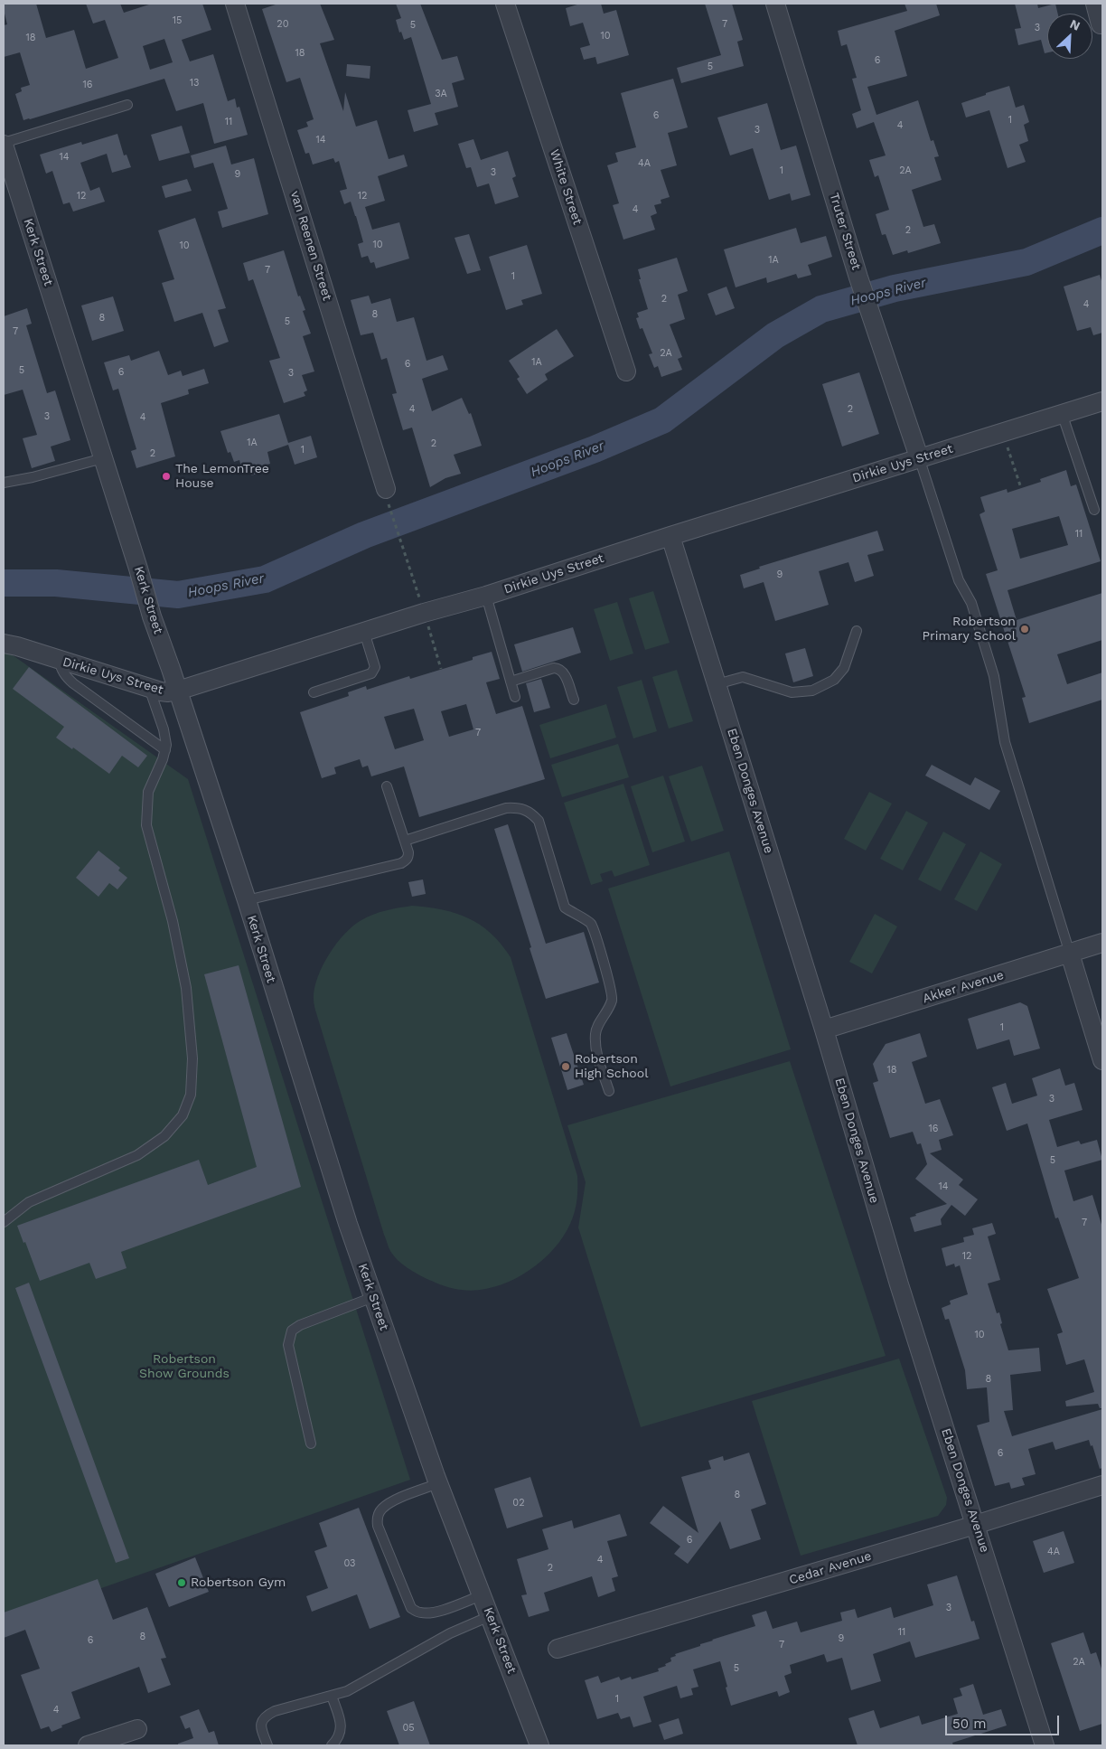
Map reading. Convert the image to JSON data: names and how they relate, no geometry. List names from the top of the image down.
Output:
{
  "streets": {
    "street": [
      "White Street",
      "Truter Street",
      "van Reenen Street",
      "Kerk Street",
      "Dirkie Uys Street",
      "Eben Donges Avenue",
      "Akker Avenue",
      "Cedar Avenue"
    ]
  },
  "crossings": [
    ["Truter Street", "Dirkie Uys Street"],
    ["Kerk Street", "Dirkie Uys Street"],
    ["Dirkie Uys Street", "Eben Donges Avenue"],
    ["Eben Donges Avenue", "Akker Avenue"],
    ["Eben Donges Avenue", "Cedar Avenue"]
  ],
  "water": ["Hoops River"],
  "parks": ["Robertson Show Grounds"],
  "places": [
    "The LemonTree House",
    "Robertson Primary School",
    "Robertson High School",
    "Robertson Gym"
  ],
  "house_numbers": [
    "15",
    "20",
    "7",
    "5",
    "3",
    "10",
    "18",
    "18",
    "6",
    "5",
    "13",
    "16",
    "3A",
    "6",
    "1",
    "11",
    "4",
    "3",
    "14",
    "14",
    "4A",
    "1",
    "2A",
    "3",
    "9",
    "12",
    "12",
    "4",
    "2",
    "10",
    "10",
    "1A",
    "7",
    "1",
    "2",
    "4",
    "8",
    "8",
    "5",
    "7",
    "2A",
    "1A",
    "6",
    "5",
    "6",
    "3",
    "4",
    "2",
    "3",
    "4",
    "1A",
    "2",
    "1",
    "2",
    "11",
    "9",
    "7",
    "1",
    "18",
    "3",
    "16",
    "5",
    "14",
    "7",
    "12",
    "10",
    "8",
    "6",
    "8",
    "02",
    "6",
    "4A",
    "4",
    "03",
    "2",
    "3",
    "11",
    "8",
    "9",
    "6",
    "7",
    "2A",
    "5",
    "1",
    "4",
    "05"
  ],
  "scale_bar": "50 m",
  "north": "top right"
}
